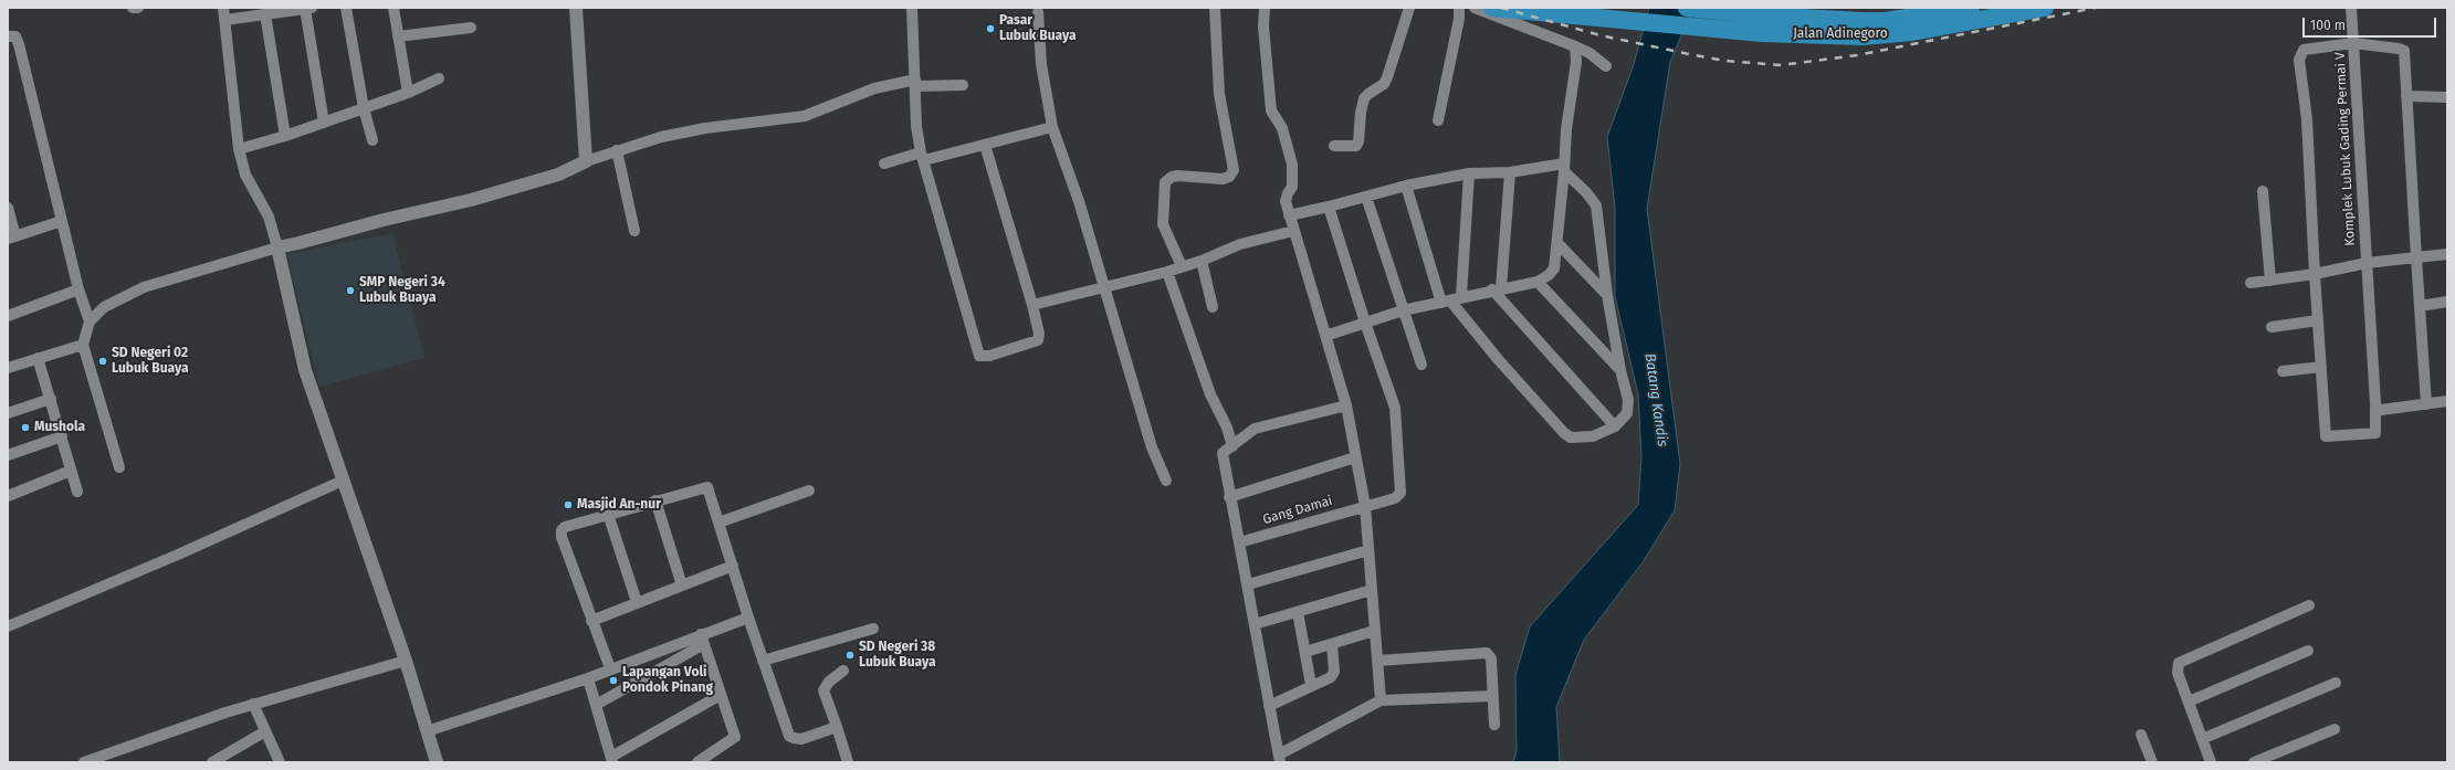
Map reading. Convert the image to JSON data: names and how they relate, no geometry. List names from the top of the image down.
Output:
{
  "streets": {
    "highway": ["Jalan Adinegoro"],
    "street": ["Komplek Lubuk Gading Permai V", "Gang Damai"]
  },
  "water": ["Batang Kandis"],
  "places": [
    "Pasar Lubuk Buaya",
    "SMP Negeri 34 Lubuk Buaya",
    "SD Negeri 02 Lubuk Buaya",
    "Mushola",
    "Masjid An-nur",
    "SD Negeri 38 Lubuk Buaya",
    "Lapangan Voli Pondok Pinang"
  ],
  "scale_bar": "100 m"
}
